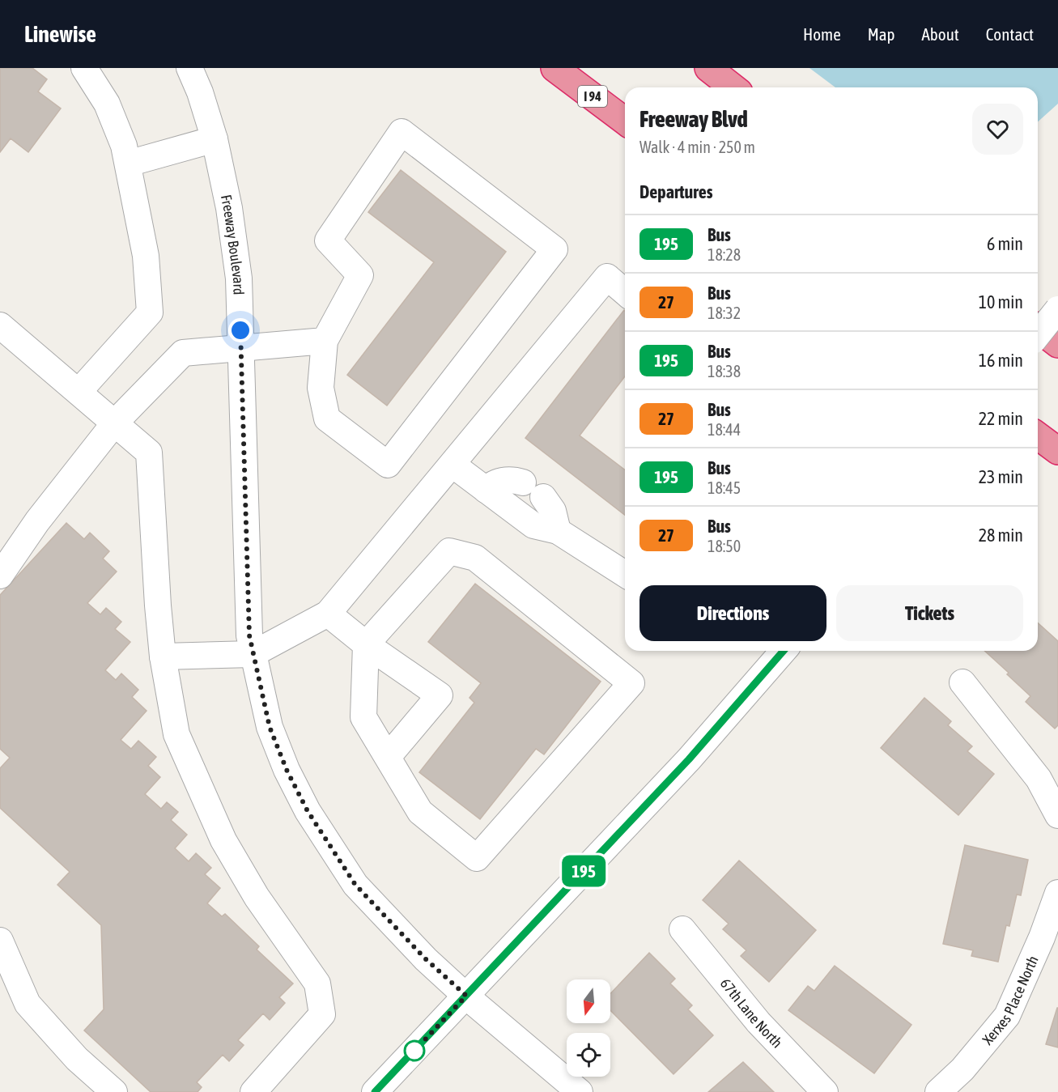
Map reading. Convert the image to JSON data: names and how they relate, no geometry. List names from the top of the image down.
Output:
{
  "streets": {
    "highway": ["I 94"],
    "street": ["Freeway Boulevard", "Xerxes Place North", "67th Lane North"]
  },
  "lines": ["bus line 195"],
  "north": "bottom",
  "page": {
    "header": "Linewise",
    "nav": [
      "Home",
      "Map",
      "About",
      "Contact"
    ],
    "on_map": "195",
    "heading": [
      ["Freeway Blvd", "Walk · 4 min · 250 m"],
      "Departures"
    ],
    "list": [
      {
        "mark": "195",
        "name": "Bus",
        "note": "18:28",
        "value": "6 min"
      },
      {
        "mark": "27",
        "name": "Bus",
        "note": "18:32",
        "value": "10 min"
      },
      {
        "mark": "195",
        "name": "Bus",
        "note": "18:38",
        "value": "16 min"
      },
      {
        "mark": "27",
        "name": "Bus",
        "note": "18:44",
        "value": "22 min"
      },
      {
        "mark": "195",
        "name": "Bus",
        "note": "18:45",
        "value": "23 min"
      },
      {
        "mark": "27",
        "name": "Bus",
        "note": "18:50",
        "value": "28 min"
      }
    ],
    "buttons": ["Directions", "Tickets"]
  }
}
